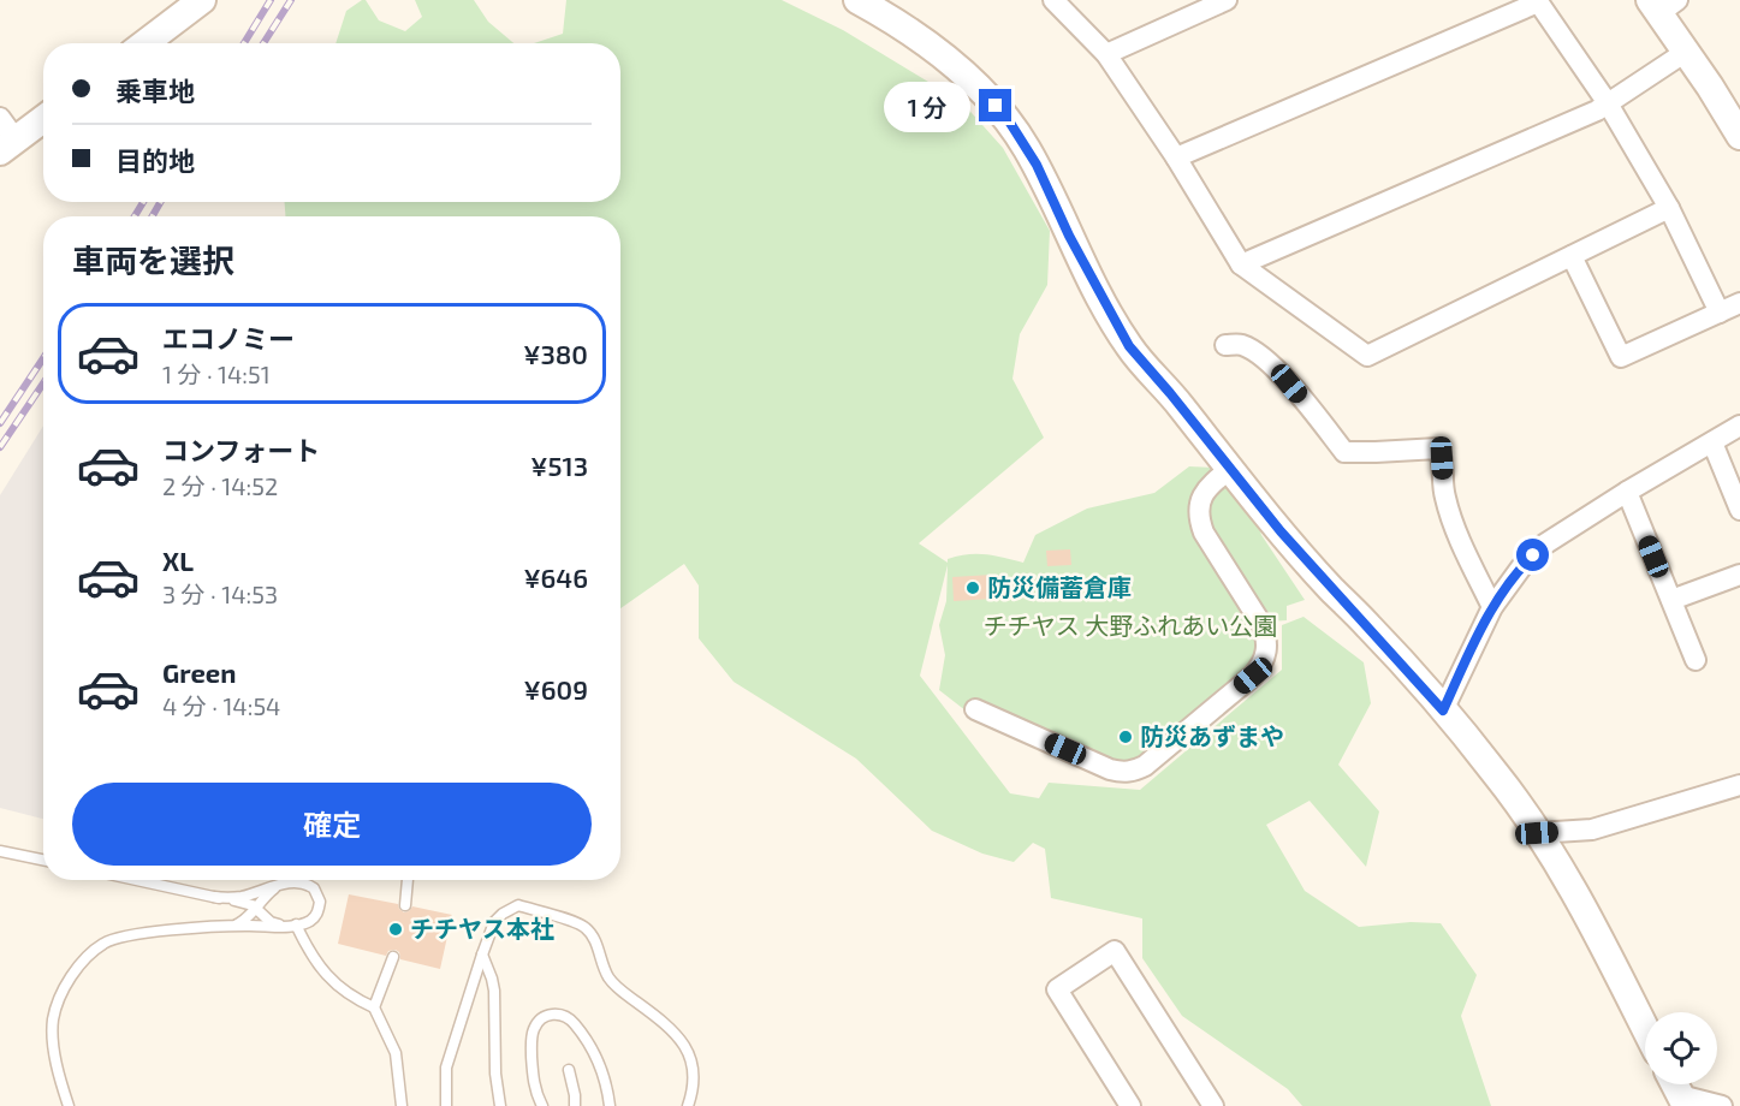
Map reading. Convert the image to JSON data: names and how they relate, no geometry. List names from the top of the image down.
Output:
{
  "parks": ["チチヤス 大野ふれあい公園"],
  "places": ["防災備蓄倉庫", "防災あずまや", "チチヤス本社"],
  "page": {
    "banner": ["乗車地", "目的地"],
    "bubble": "1 分",
    "heading": "車両を選択",
    "list": [
      {
        "name": "エコノミー",
        "note": "1 分 · 14:51",
        "value": "¥380"
      },
      {
        "name": "コンフォート",
        "note": "2 分 · 14:52",
        "value": "¥513"
      },
      {
        "name": "XL",
        "note": "3 分 · 14:53",
        "value": "¥646"
      },
      {
        "name": "Green",
        "note": "4 分 · 14:54",
        "value": "¥609"
      }
    ],
    "buttons": "確定"
  }
}
